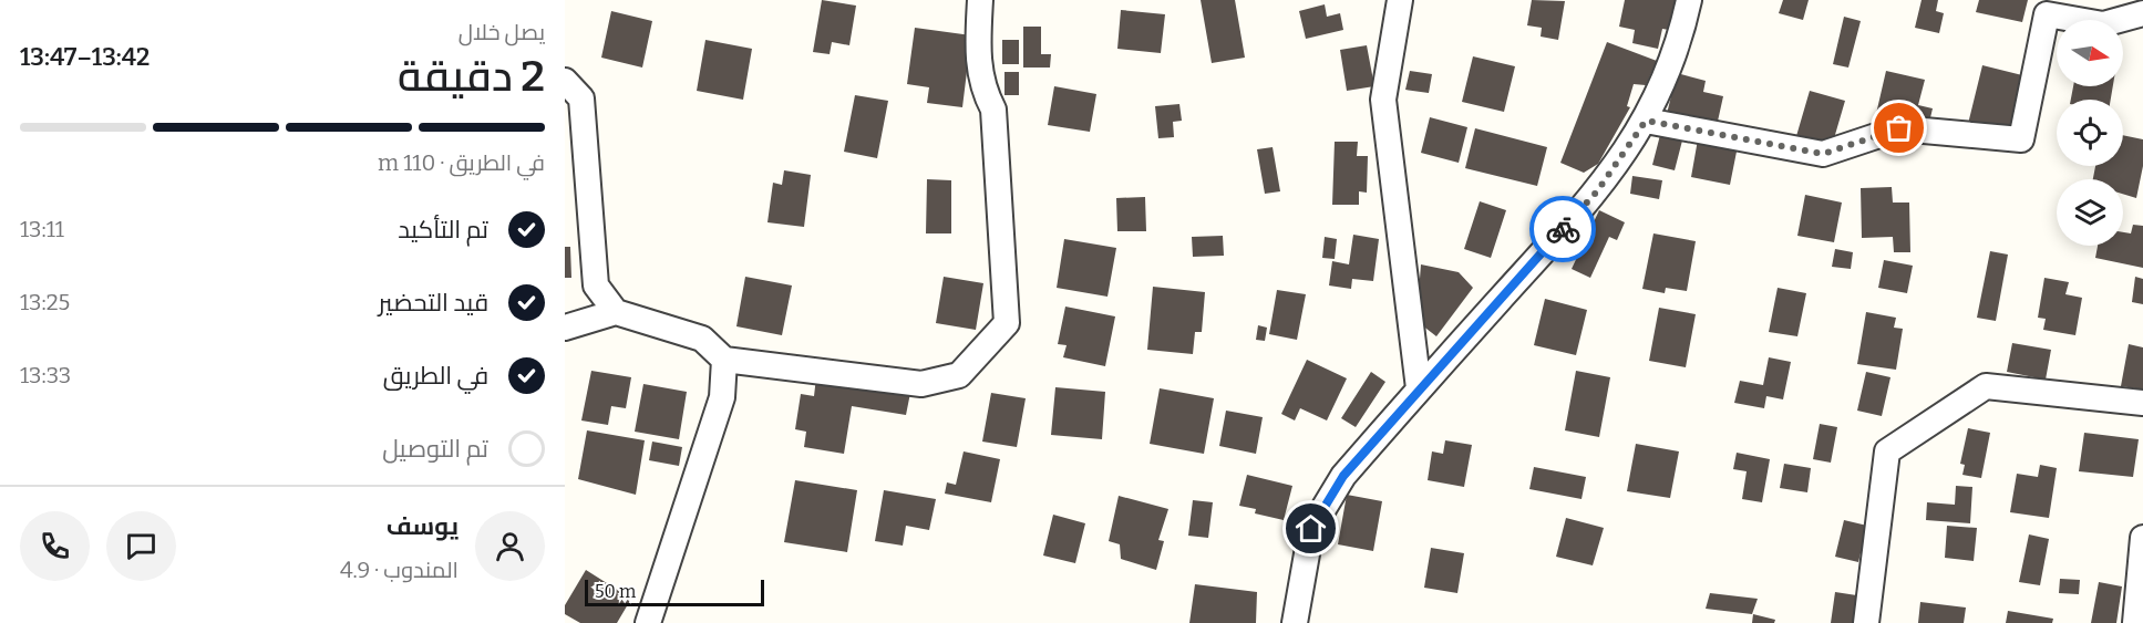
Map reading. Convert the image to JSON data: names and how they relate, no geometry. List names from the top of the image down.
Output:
{
  "scale_bar": "50 m",
  "north": "right",
  "page": {
    "heading": ["2 دقيقة", "يصل خلال", "13:42–13:47"],
    "panel": ["يوسف", "المندوب · 4.9"],
    "bar": "في الطريق · 110 m",
    "list": [
      ["تم التأكيد", "13:11"],
      ["قيد التحضير", "13:25"],
      ["في الطريق", "13:33"],
      "تم التوصيل"
    ],
    "scale": "50 m"
  }
}
